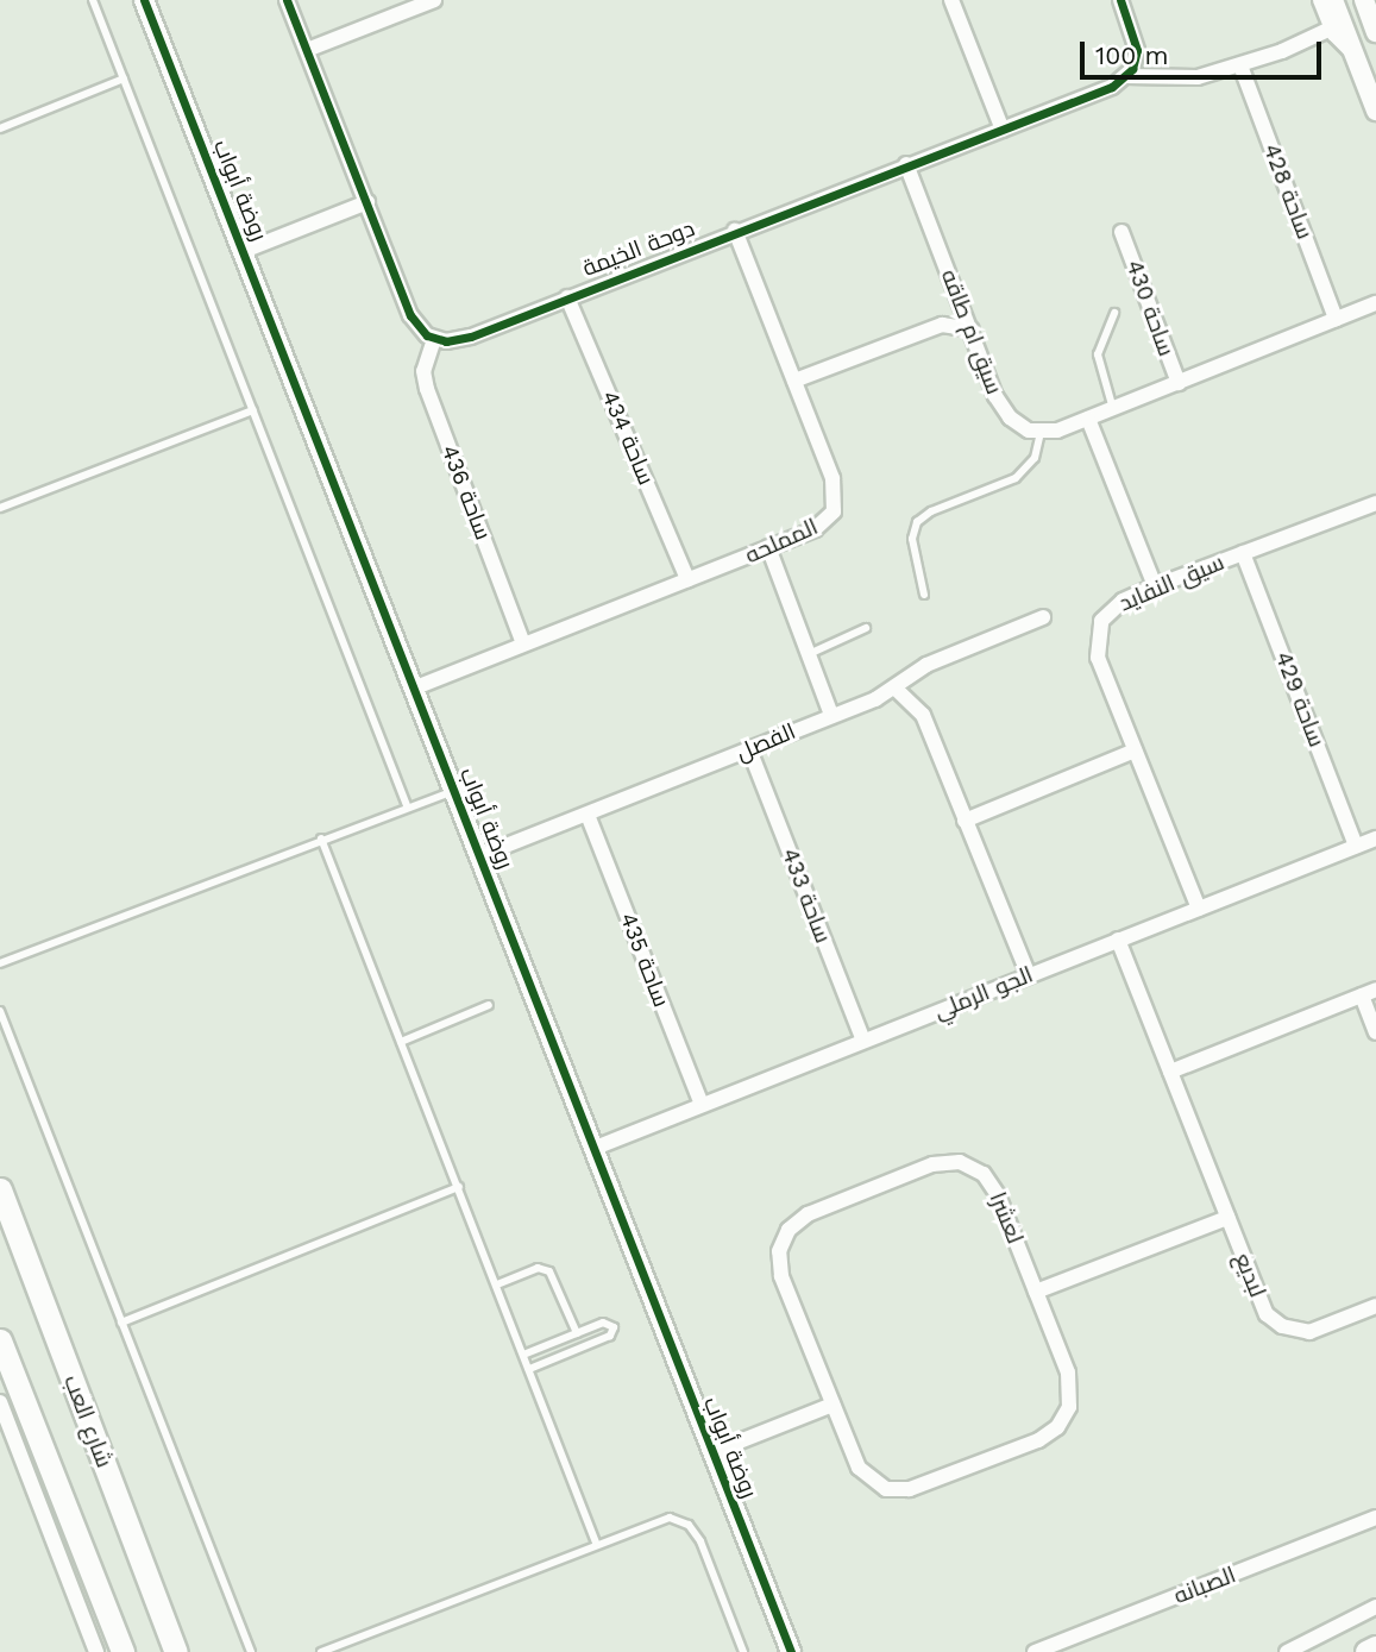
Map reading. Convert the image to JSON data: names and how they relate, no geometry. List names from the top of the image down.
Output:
{
  "streets": {
    "main road": ["شارع العب"],
    "street": [
      "روضة أبواب",
      "ساحة 428",
      "دوحة الخيمة",
      "ساحة 430",
      "سيق ام طاقه",
      "ساحة 434",
      "ساحة 436",
      "المملحه",
      "سيق النفايد",
      "ساحة 429",
      "الفصل",
      "ساحة 433",
      "ساحة 435",
      "الجو الرملي",
      "لعشرا",
      "لبديع",
      "الصبانه"
    ]
  },
  "crossings": [
    ["روضة أبواب", "المملحه"],
    ["روضة أبواب", "الفصل"],
    ["روضة أبواب", "الجو الرملي"],
    ["دوحة الخيمة", "سيق ام طاقه"],
    ["دوحة الخيمة", "ساحة 434"],
    ["دوحة الخيمة", "ساحة 436"],
    ["دوحة الخيمة", "المملحه"],
    ["ساحة 434", "المملحه"],
    ["ساحة 436", "المملحه"],
    ["سيق النفايد", "ساحة 429"],
    ["سيق النفايد", "الجو الرملي"],
    ["ساحة 429", "الجو الرملي"],
    ["الفصل", "ساحة 433"],
    ["الفصل", "ساحة 435"],
    ["ساحة 433", "الجو الرملي"],
    ["ساحة 435", "الجو الرملي"],
    ["الجو الرملي", "لبديع"]
  ],
  "scale_bar": "100 m"
}
